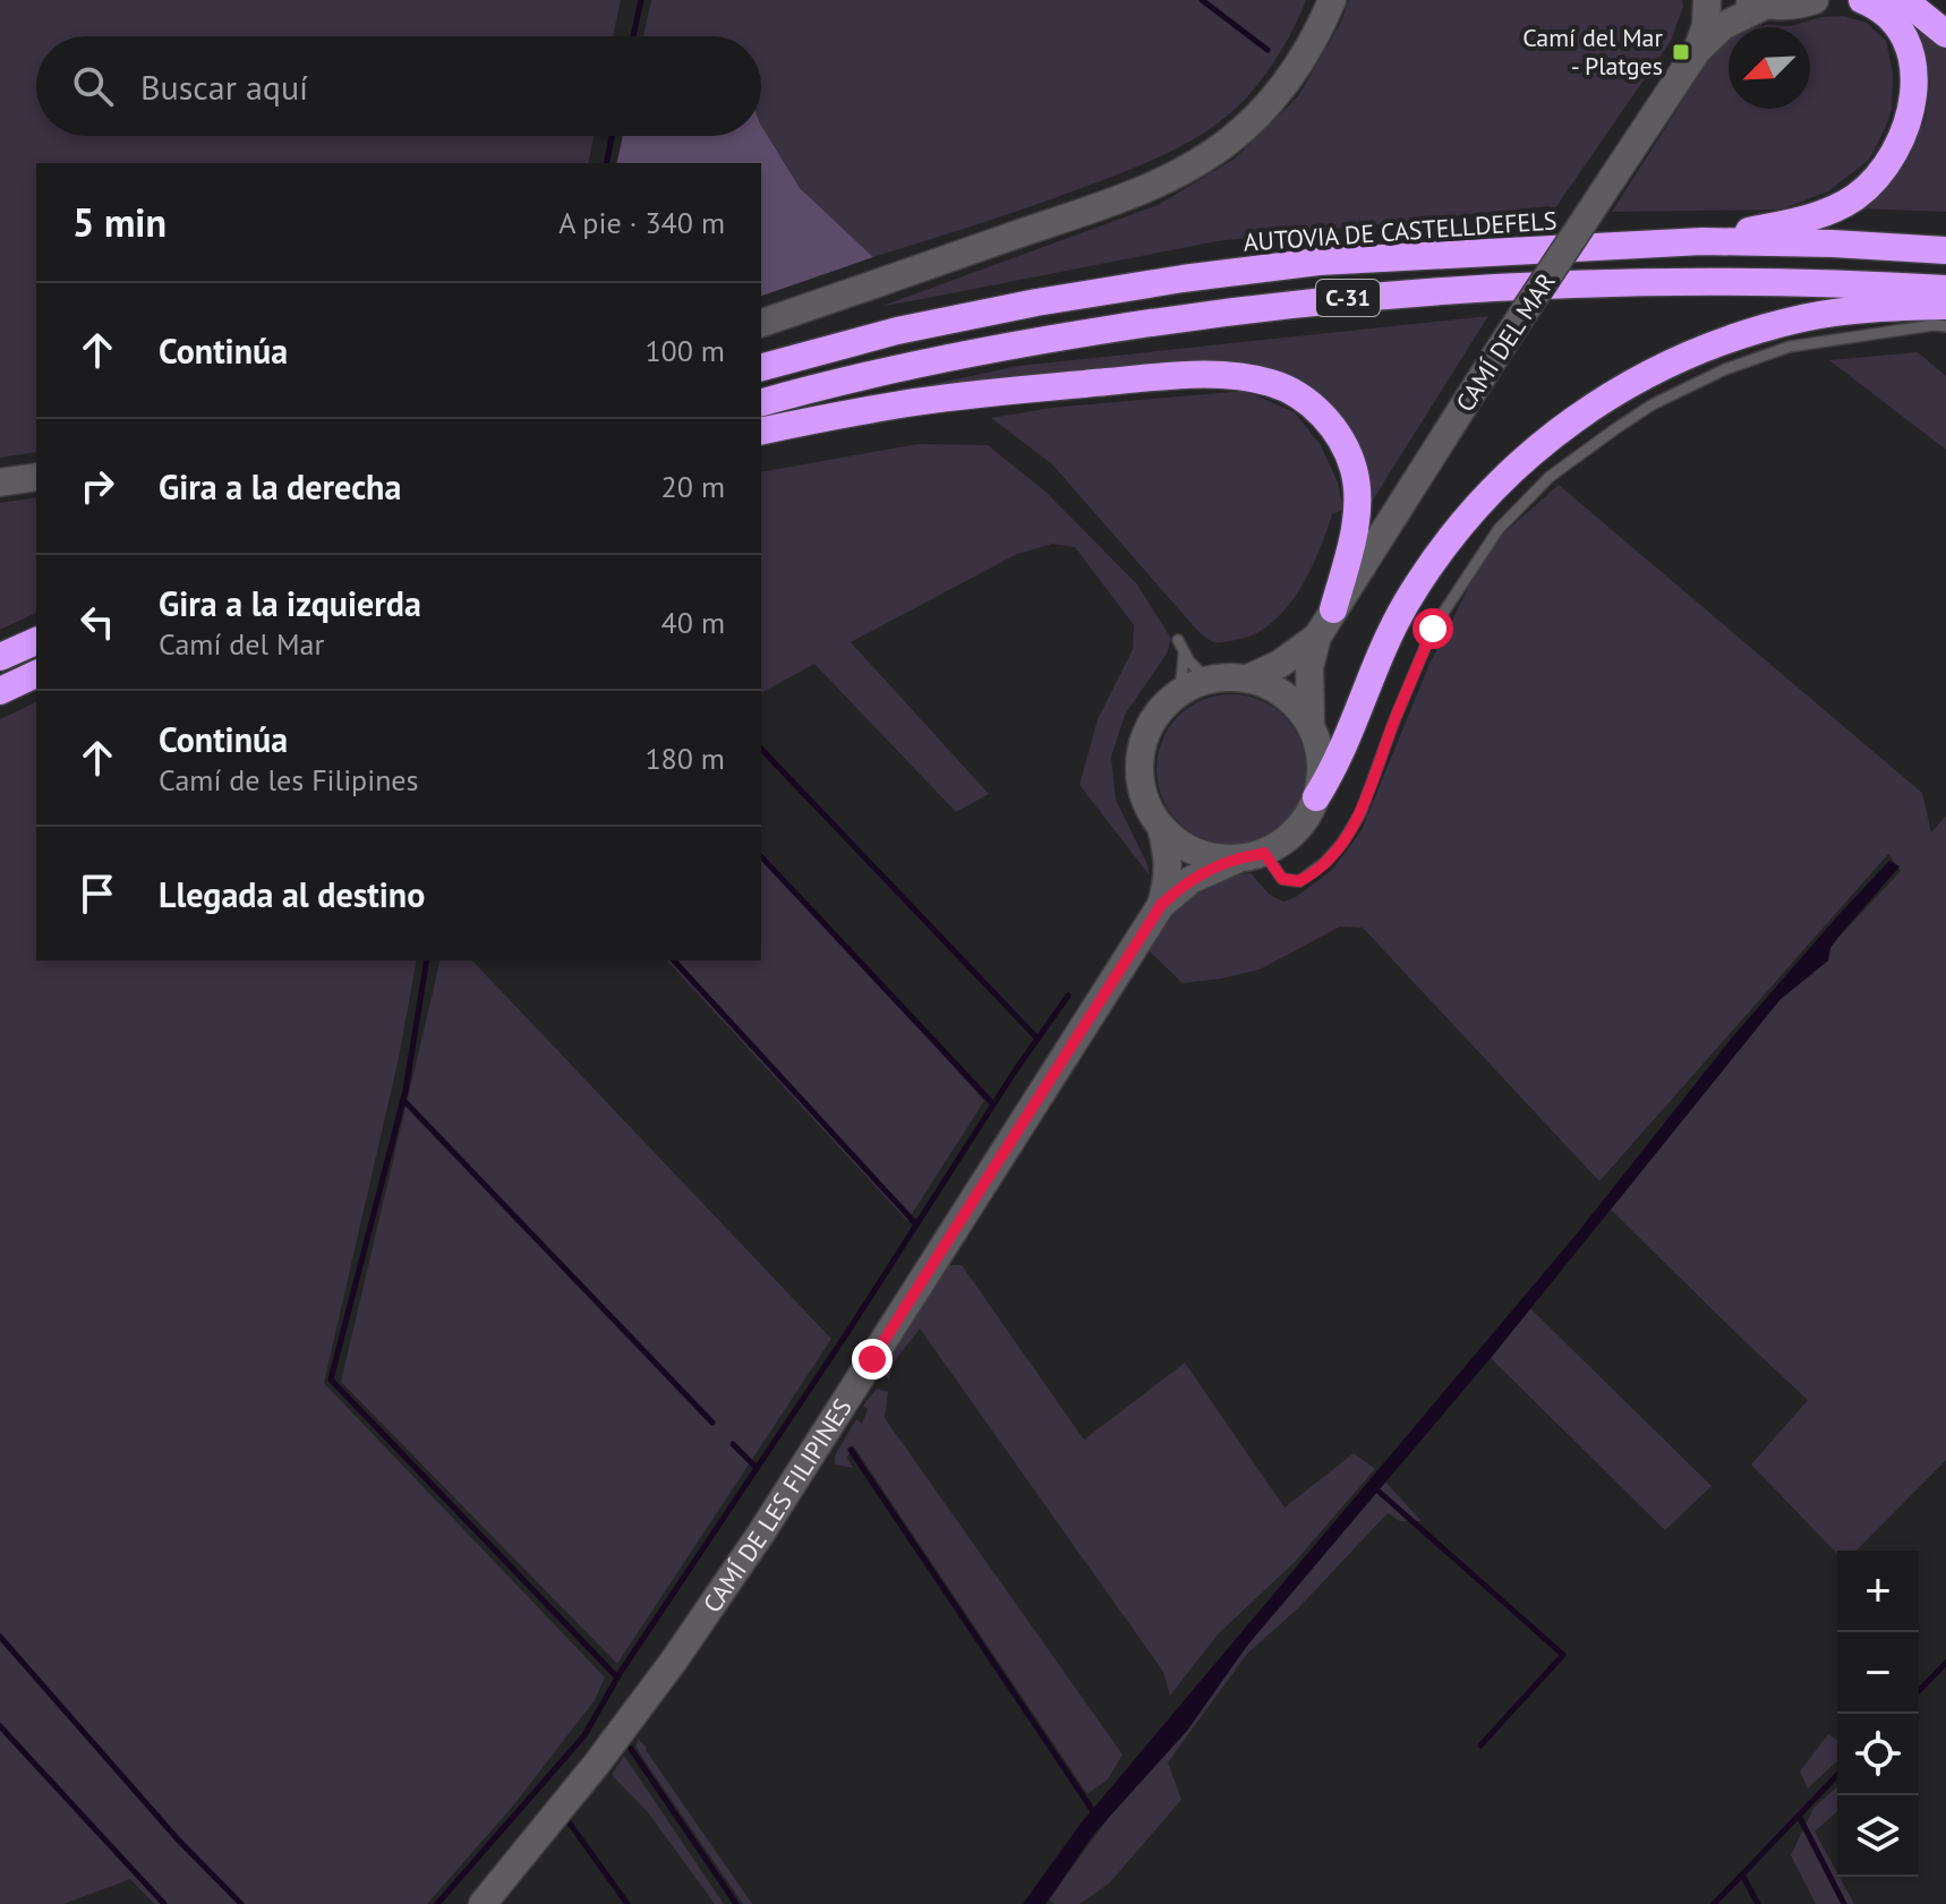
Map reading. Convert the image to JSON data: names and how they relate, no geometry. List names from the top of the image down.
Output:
{
  "streets": {
    "highway": ["AUTOVIA DE CASTELLDEFELS", "C-31"],
    "main road": ["CAMÍ DEL MAR", "CAMÍ DE LES FILIPINES"]
  },
  "places": {
    "transit": ["Camí del Mar - Platges"]
  },
  "north": "bottom left",
  "page": {
    "search": "Buscar aquí",
    "heading": ["5 min", "A pie · 340 m"],
    "list": [
      ["Continúa", "100 m"],
      ["Gira a la derecha", "20 m"],
      ["Gira a la izquierda", "Camí del Mar", "40 m"],
      ["Continúa", "Camí de les Filipines", "180 m"],
      "Llegada al destino"
    ],
    "map_buttons": ["+", "−"]
  }
}
